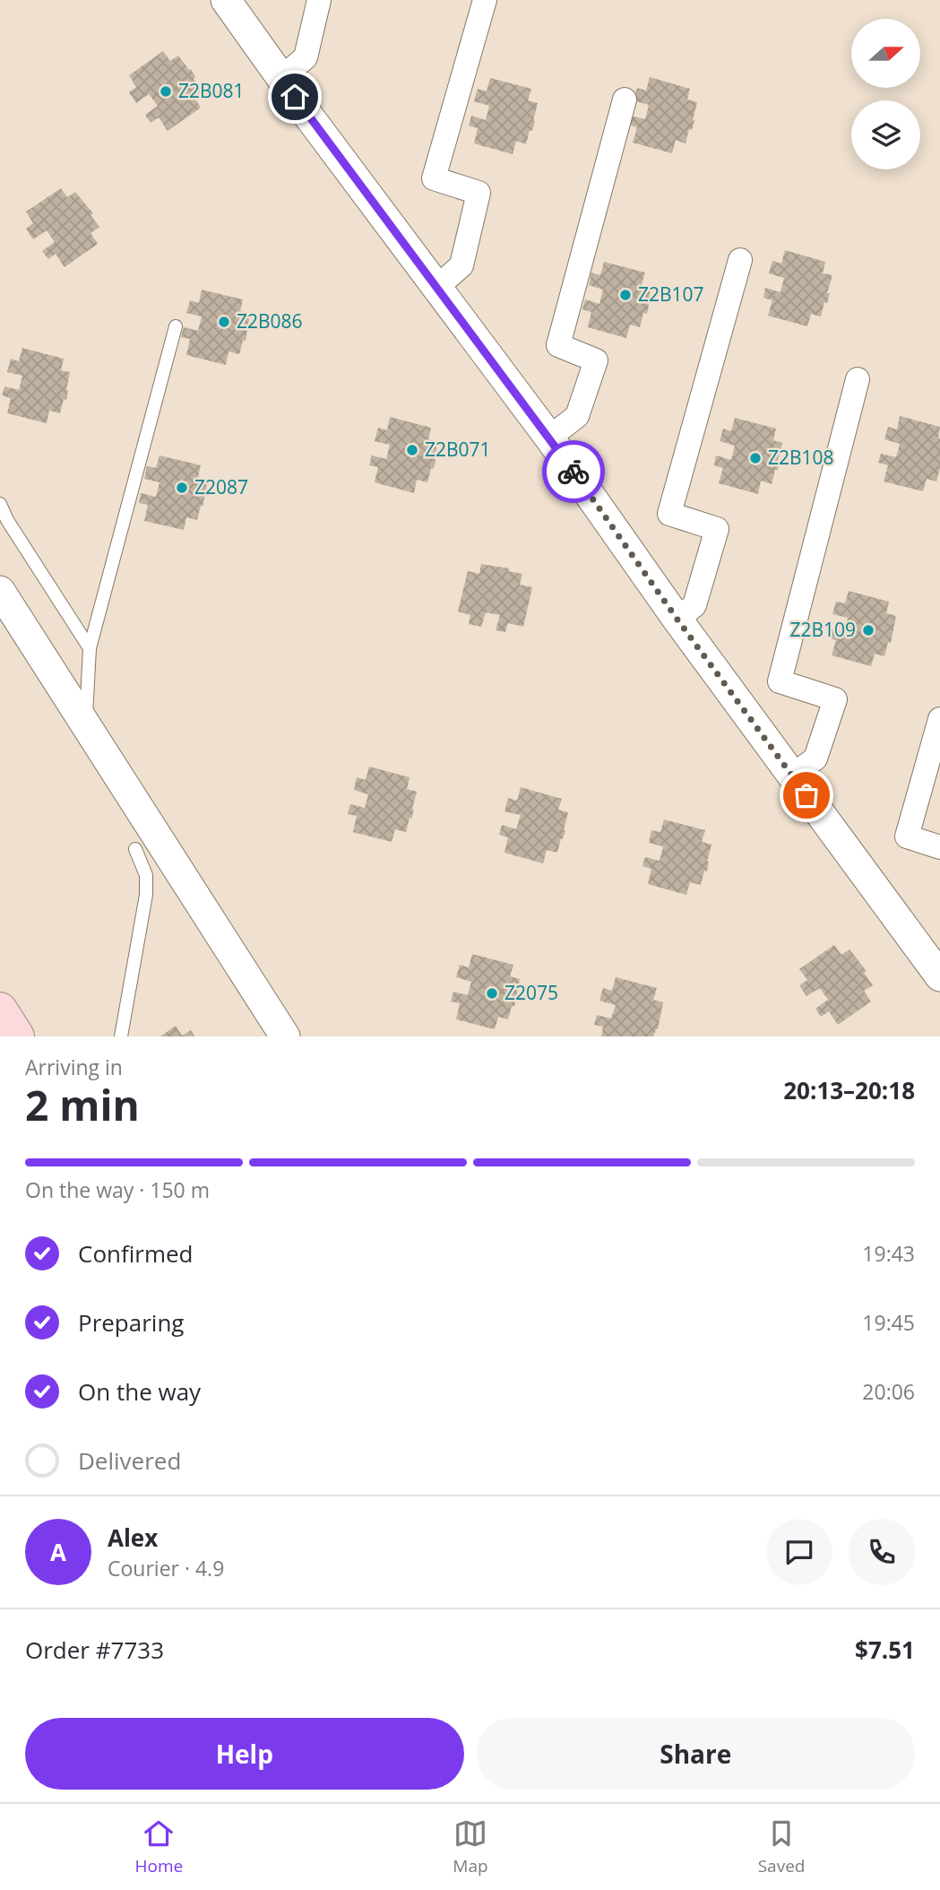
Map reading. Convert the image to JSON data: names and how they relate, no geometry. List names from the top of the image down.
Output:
{
  "places": [
    "Z2B081",
    "Z2B107",
    "Z2B086",
    "Z2B071",
    "Z2B108",
    "Z2087",
    "Z2B109",
    "Z2075"
  ],
  "north": "right",
  "page": {
    "heading": ["2 min", "Arriving in", "20:13–20:18"],
    "panel": [
      "Alex",
      "Courier · 4.9",
      "Order #7733",
      "$7.51"
    ],
    "bar": "On the way · 150 m",
    "list": [
      ["Confirmed", "19:43"],
      ["Preparing", "19:45"],
      ["On the way", "20:06"],
      "Delivered"
    ],
    "round": "A",
    "buttons": ["Help", "Share"],
    "tabs": ["Home", "Map", "Saved"]
  }
}
